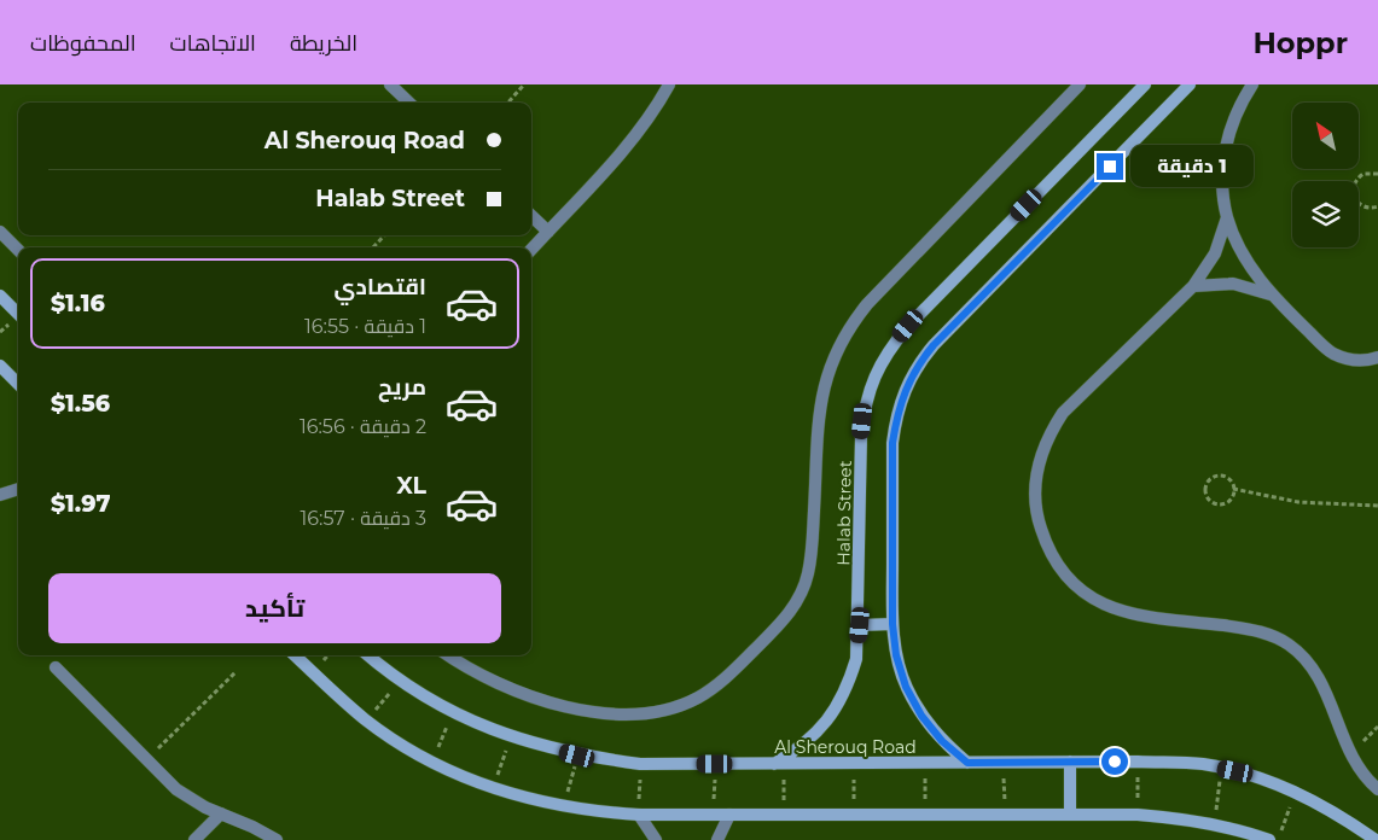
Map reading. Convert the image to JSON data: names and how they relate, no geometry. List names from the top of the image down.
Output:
{
  "streets": {
    "street": ["Halab Street", "Al Sherouq Road"]
  },
  "crossings": [
    ["Halab Street", "Al Sherouq Road"]
  ],
  "north": "top left",
  "page": {
    "header": "Hoppr",
    "nav": ["الخريطة", "الاتجاهات", "المحفوظات"],
    "banner": ["Al Sherouq Road", "Halab Street"],
    "bubble": "1 دقيقة",
    "list": [
      {
        "name": "اقتصادي",
        "note": "1 دقيقة · 16:55",
        "value": "$1.16"
      },
      {
        "name": "مريح",
        "note": "2 دقيقة · 16:56",
        "value": "$1.56"
      },
      {
        "name": "XL",
        "note": "3 دقيقة · 16:57",
        "value": "$1.97"
      }
    ],
    "buttons": "تأكيد"
  }
}
